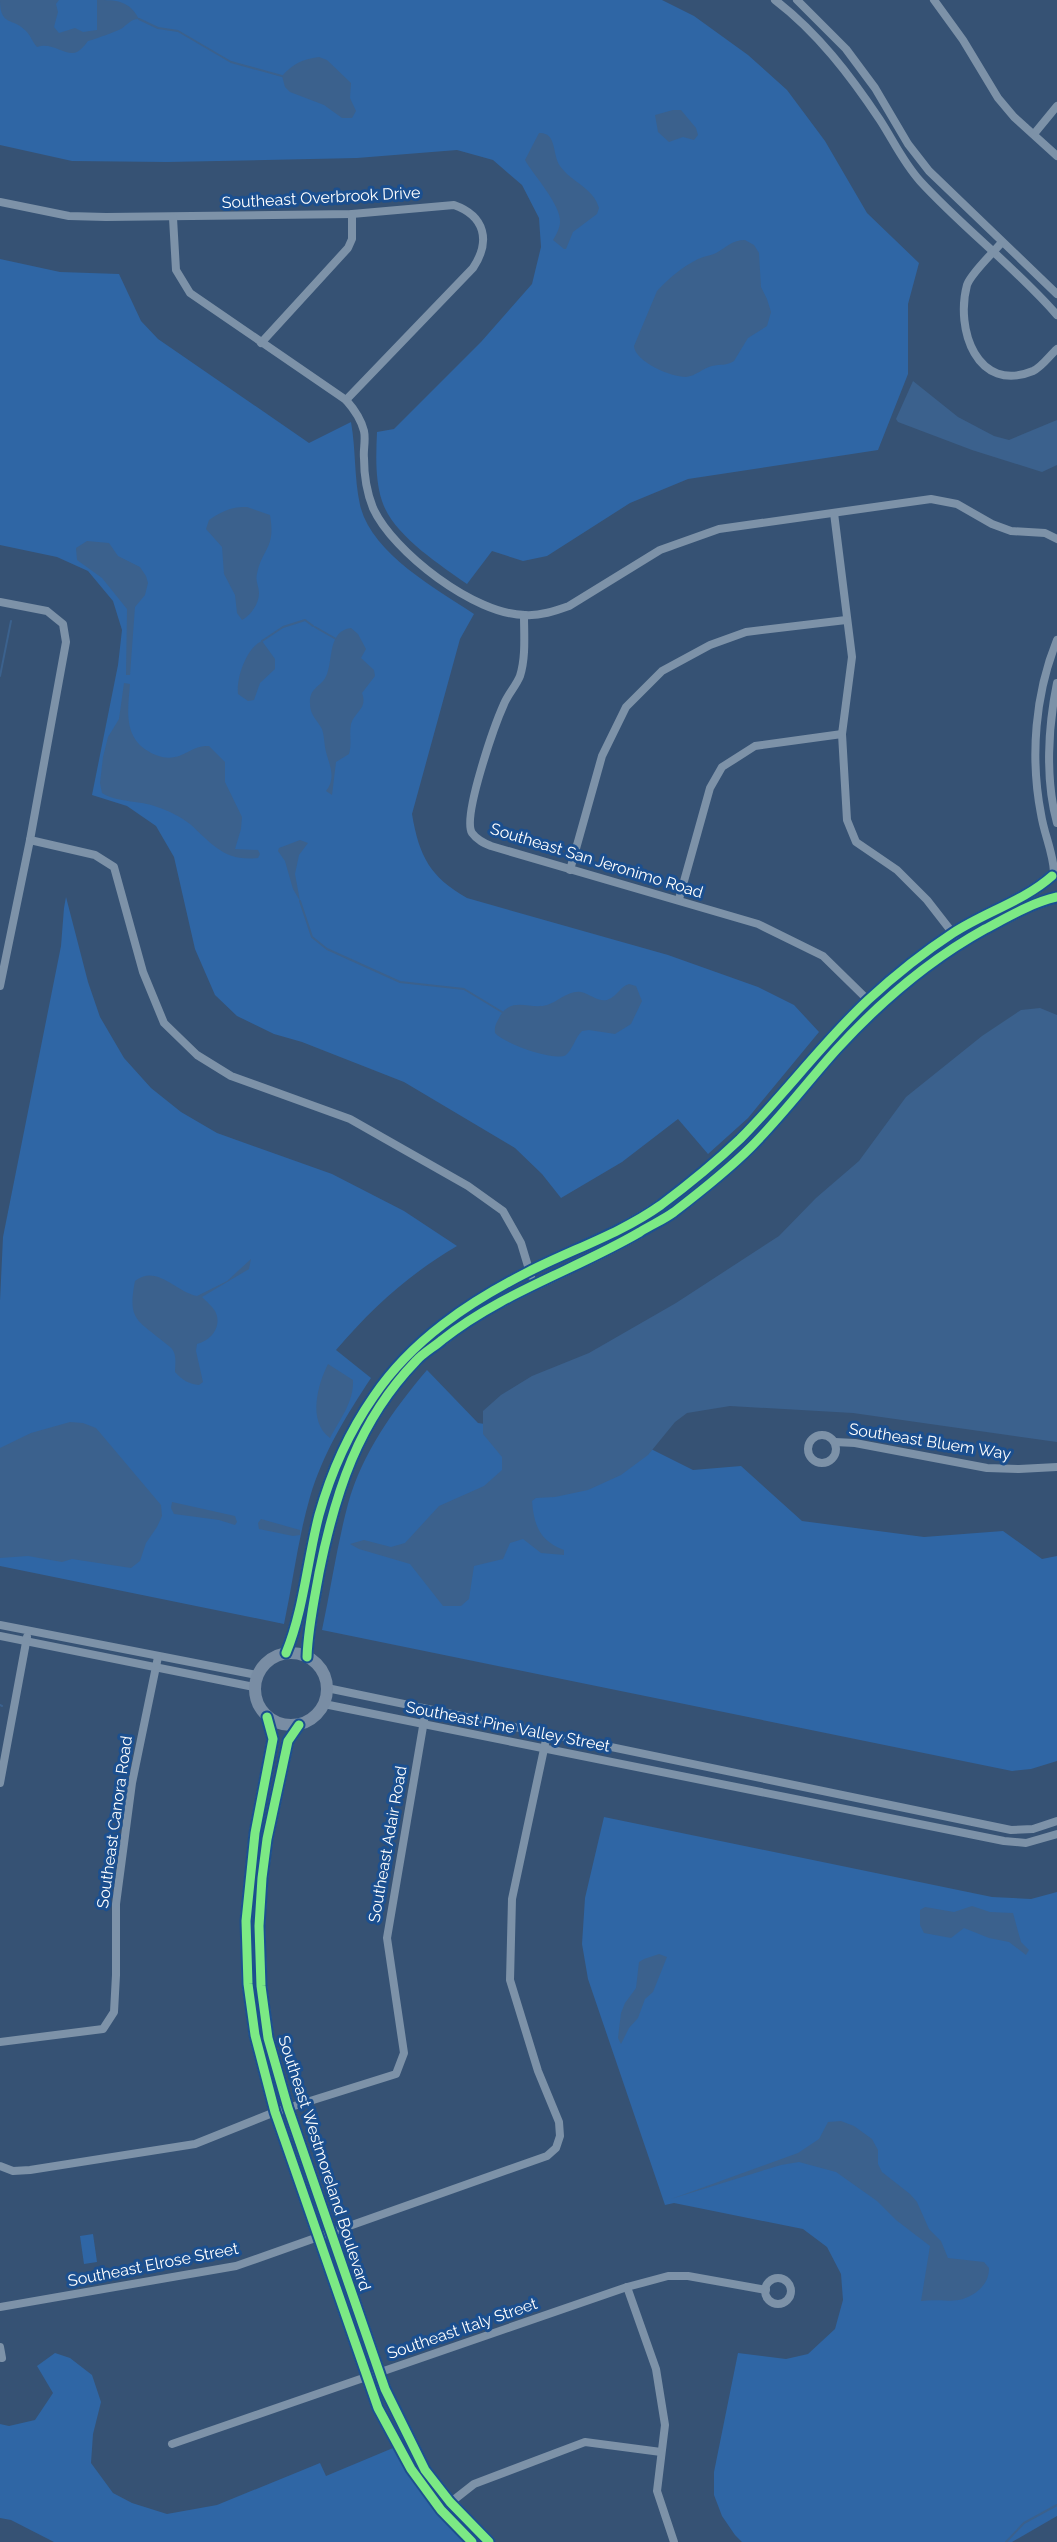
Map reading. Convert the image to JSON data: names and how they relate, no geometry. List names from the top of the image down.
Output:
{
  "streets": {
    "street": [
      "Southeast Overbrook Drive",
      "Southeast San Jeronimo Road",
      "Southeast Bluem Way",
      "Southeast Pine Valley Street",
      "Southeast Canora Road",
      "Southeast Adair Road",
      "Southeast Westmoreland Boulevard",
      "Southeast Elrose Street",
      "Southeast Italy Street"
    ]
  },
  "crossings": [
    ["Southeast Pine Valley Street", "Southeast Adair Road"],
    ["Southeast Pine Valley Street", "Southeast Westmoreland Boulevard"],
    ["Southeast Pine Valley Street", "Southeast Elrose Street"],
    ["Southeast Adair Road", "Southeast Westmoreland Boulevard"],
    ["Southeast Westmoreland Boulevard", "Southeast Elrose Street"],
    ["Southeast Westmoreland Boulevard", "Southeast Italy Street"]
  ]
}
